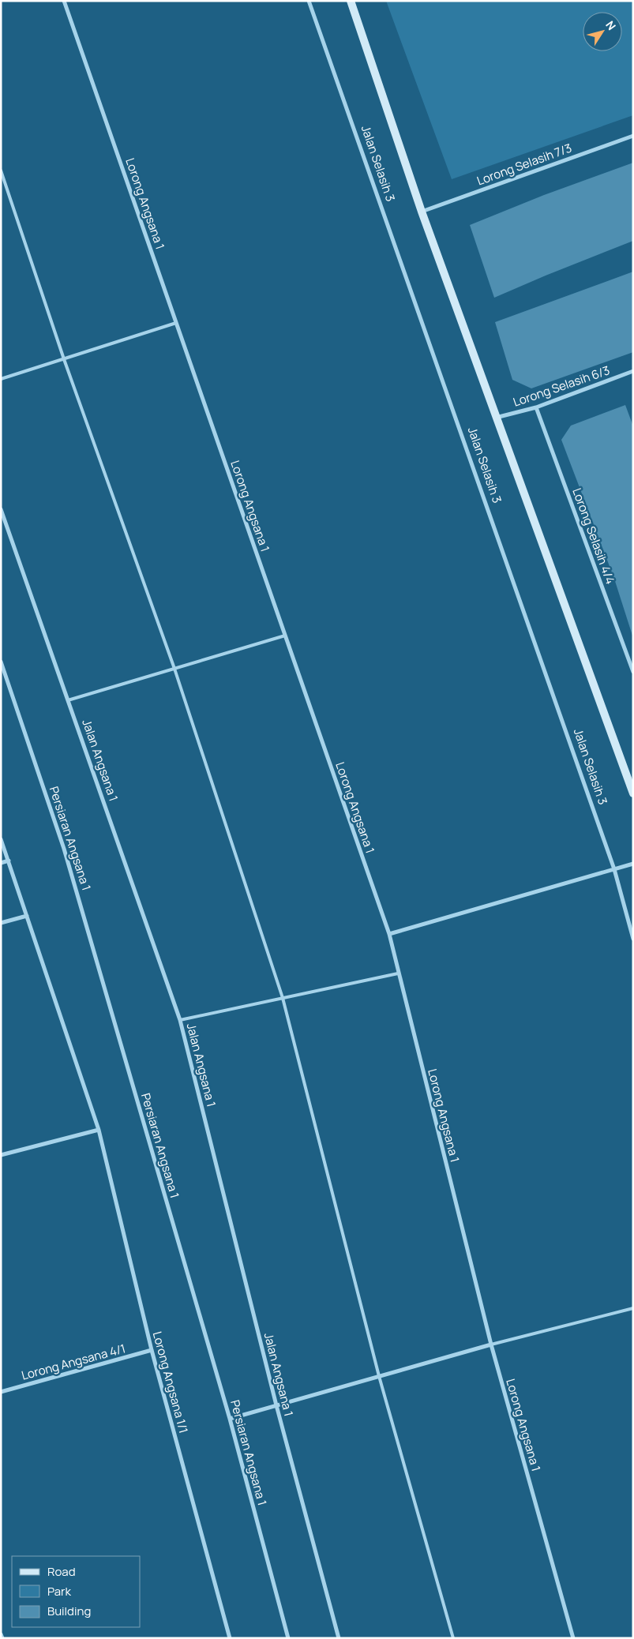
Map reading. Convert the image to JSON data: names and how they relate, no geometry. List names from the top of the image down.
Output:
{
  "streets": {
    "street": [
      "Jalan Selasih 3",
      "Lorong Selasih 7/3",
      "Lorong Angsana 1",
      "Lorong Selasih 6/3",
      "Lorong Selasih 4/4",
      "Jalan Angsana 1",
      "Persiaran Angsana 1",
      "Lorong Angsana 4/1",
      "Lorong Angsana 1/1"
    ]
  },
  "crossings": [
    ["Lorong Selasih 6/3", "Lorong Selasih 4/4"],
    ["Lorong Angsana 4/1", "Lorong Angsana 1/1"]
  ],
  "legend": ["Road", "Park", "Building"],
  "north": "top right"
}
